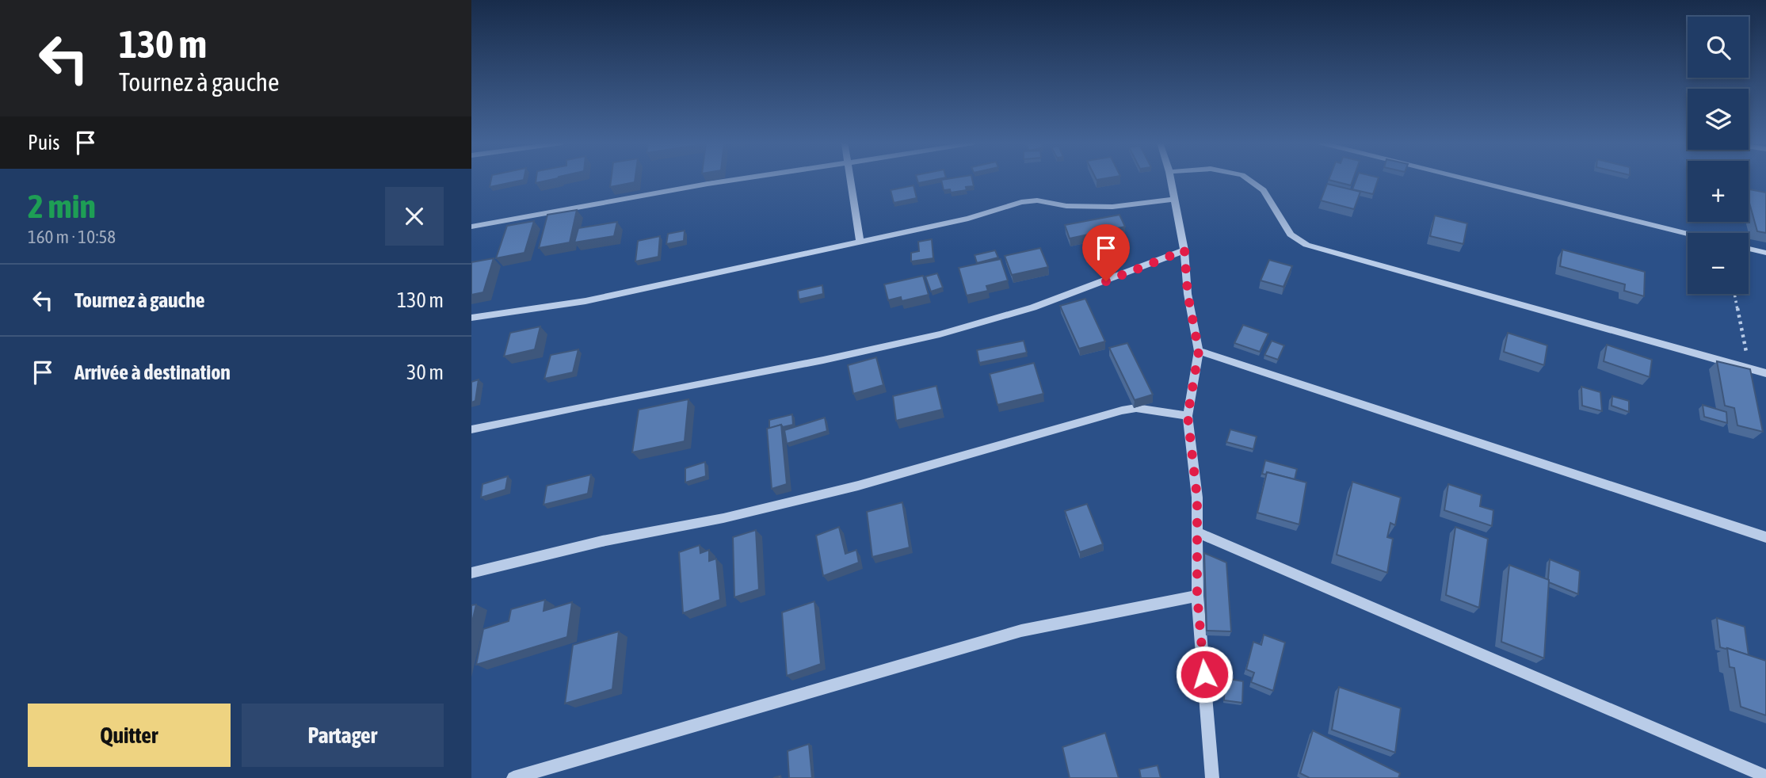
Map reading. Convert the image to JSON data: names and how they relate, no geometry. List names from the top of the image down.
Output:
{
  "page": {
    "turn": ["130 m", "Tournez à gauche"],
    "map_buttons": ["+", "−"],
    "then": "Puis",
    "heading": ["2 min", "160 m · 10:58"],
    "list": [
      {
        "name": "Tournez à gauche",
        "value": "130 m"
      },
      {
        "name": "Arrivée à destination",
        "value": "30 m"
      }
    ],
    "buttons": ["Quitter", "Partager"]
  }
}
